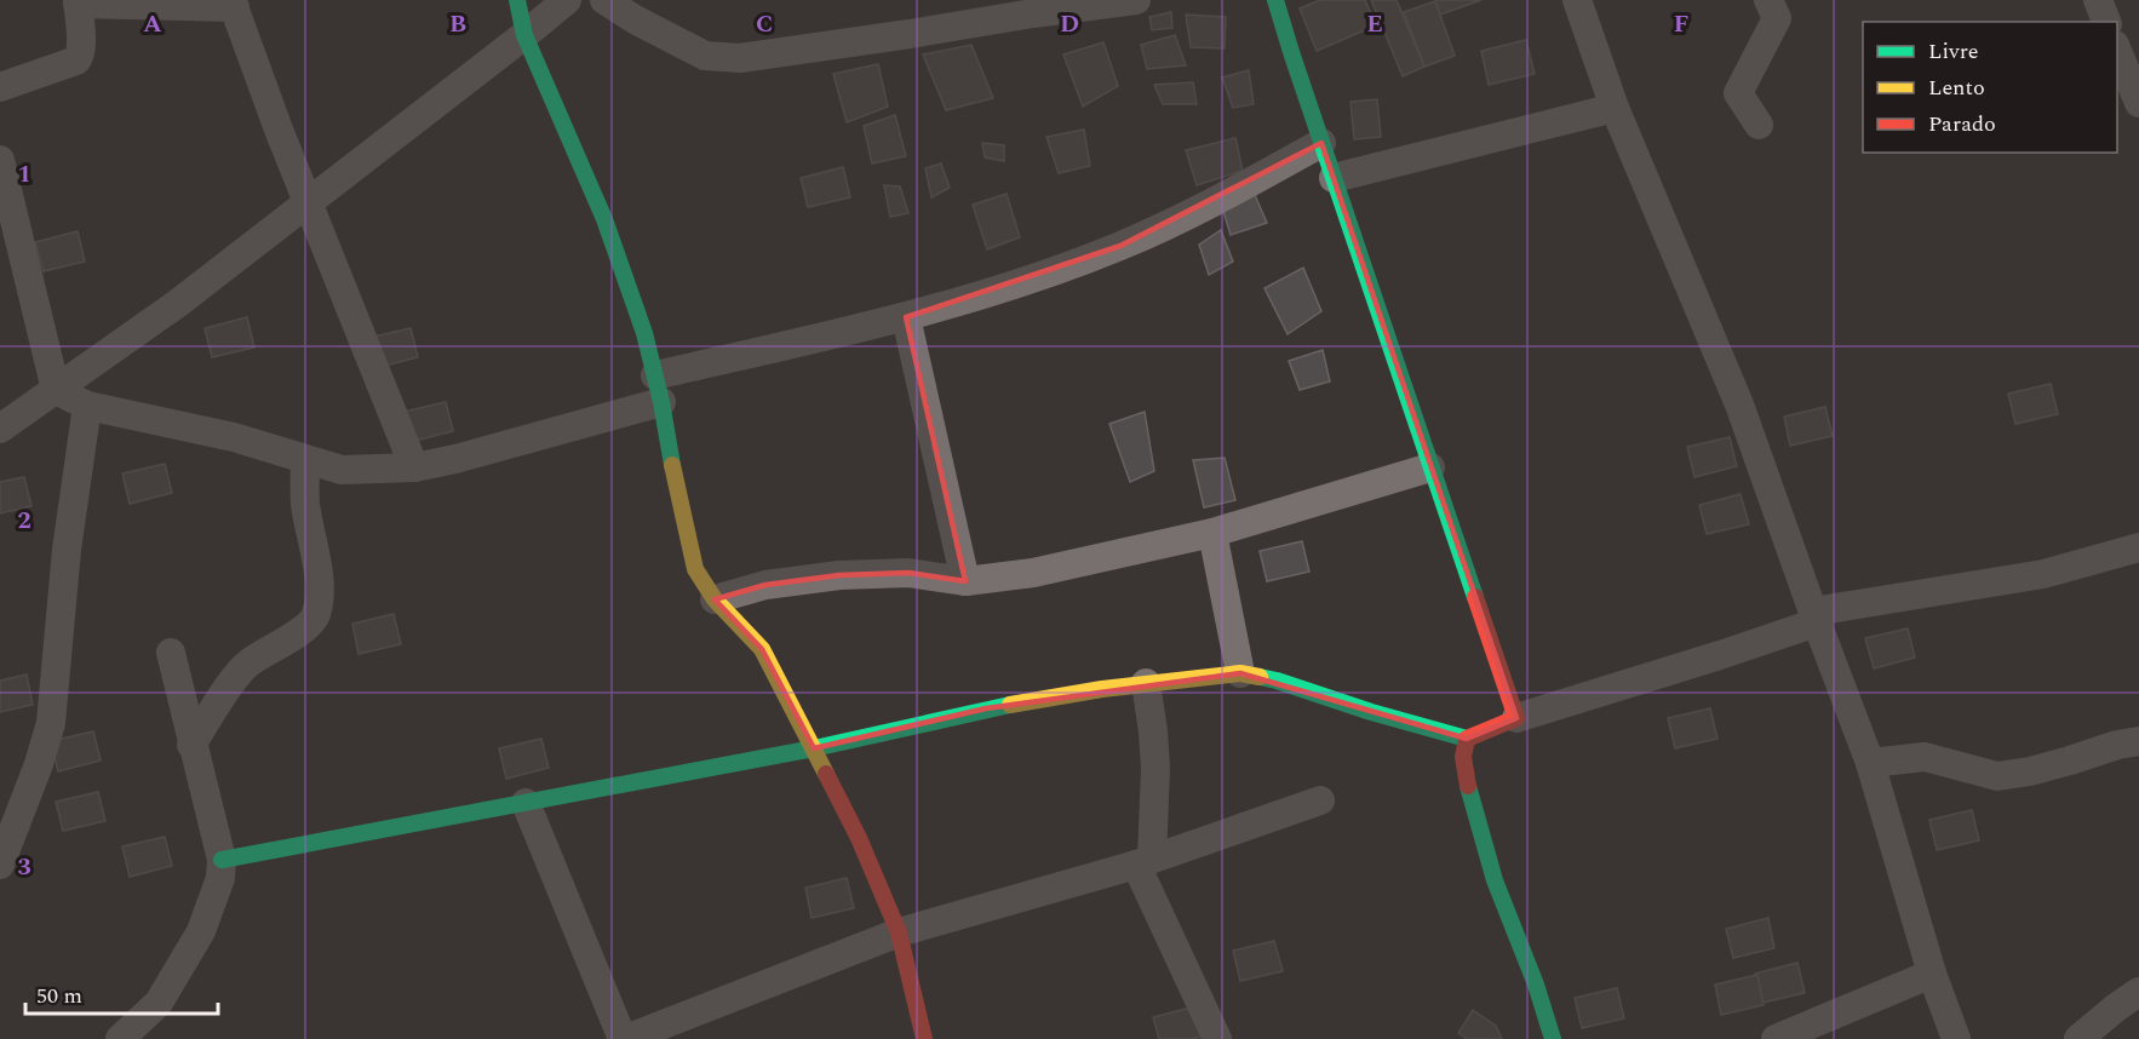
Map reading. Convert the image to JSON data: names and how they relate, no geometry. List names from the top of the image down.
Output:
{
  "legend": ["Livre", "Lento", "Parado"],
  "scale_bar": "50 m",
  "grid": {
    "columns": [
      "A",
      "B",
      "C",
      "D",
      "E",
      "F"
    ],
    "rows": ["1", "2", "3"]
  }
}
